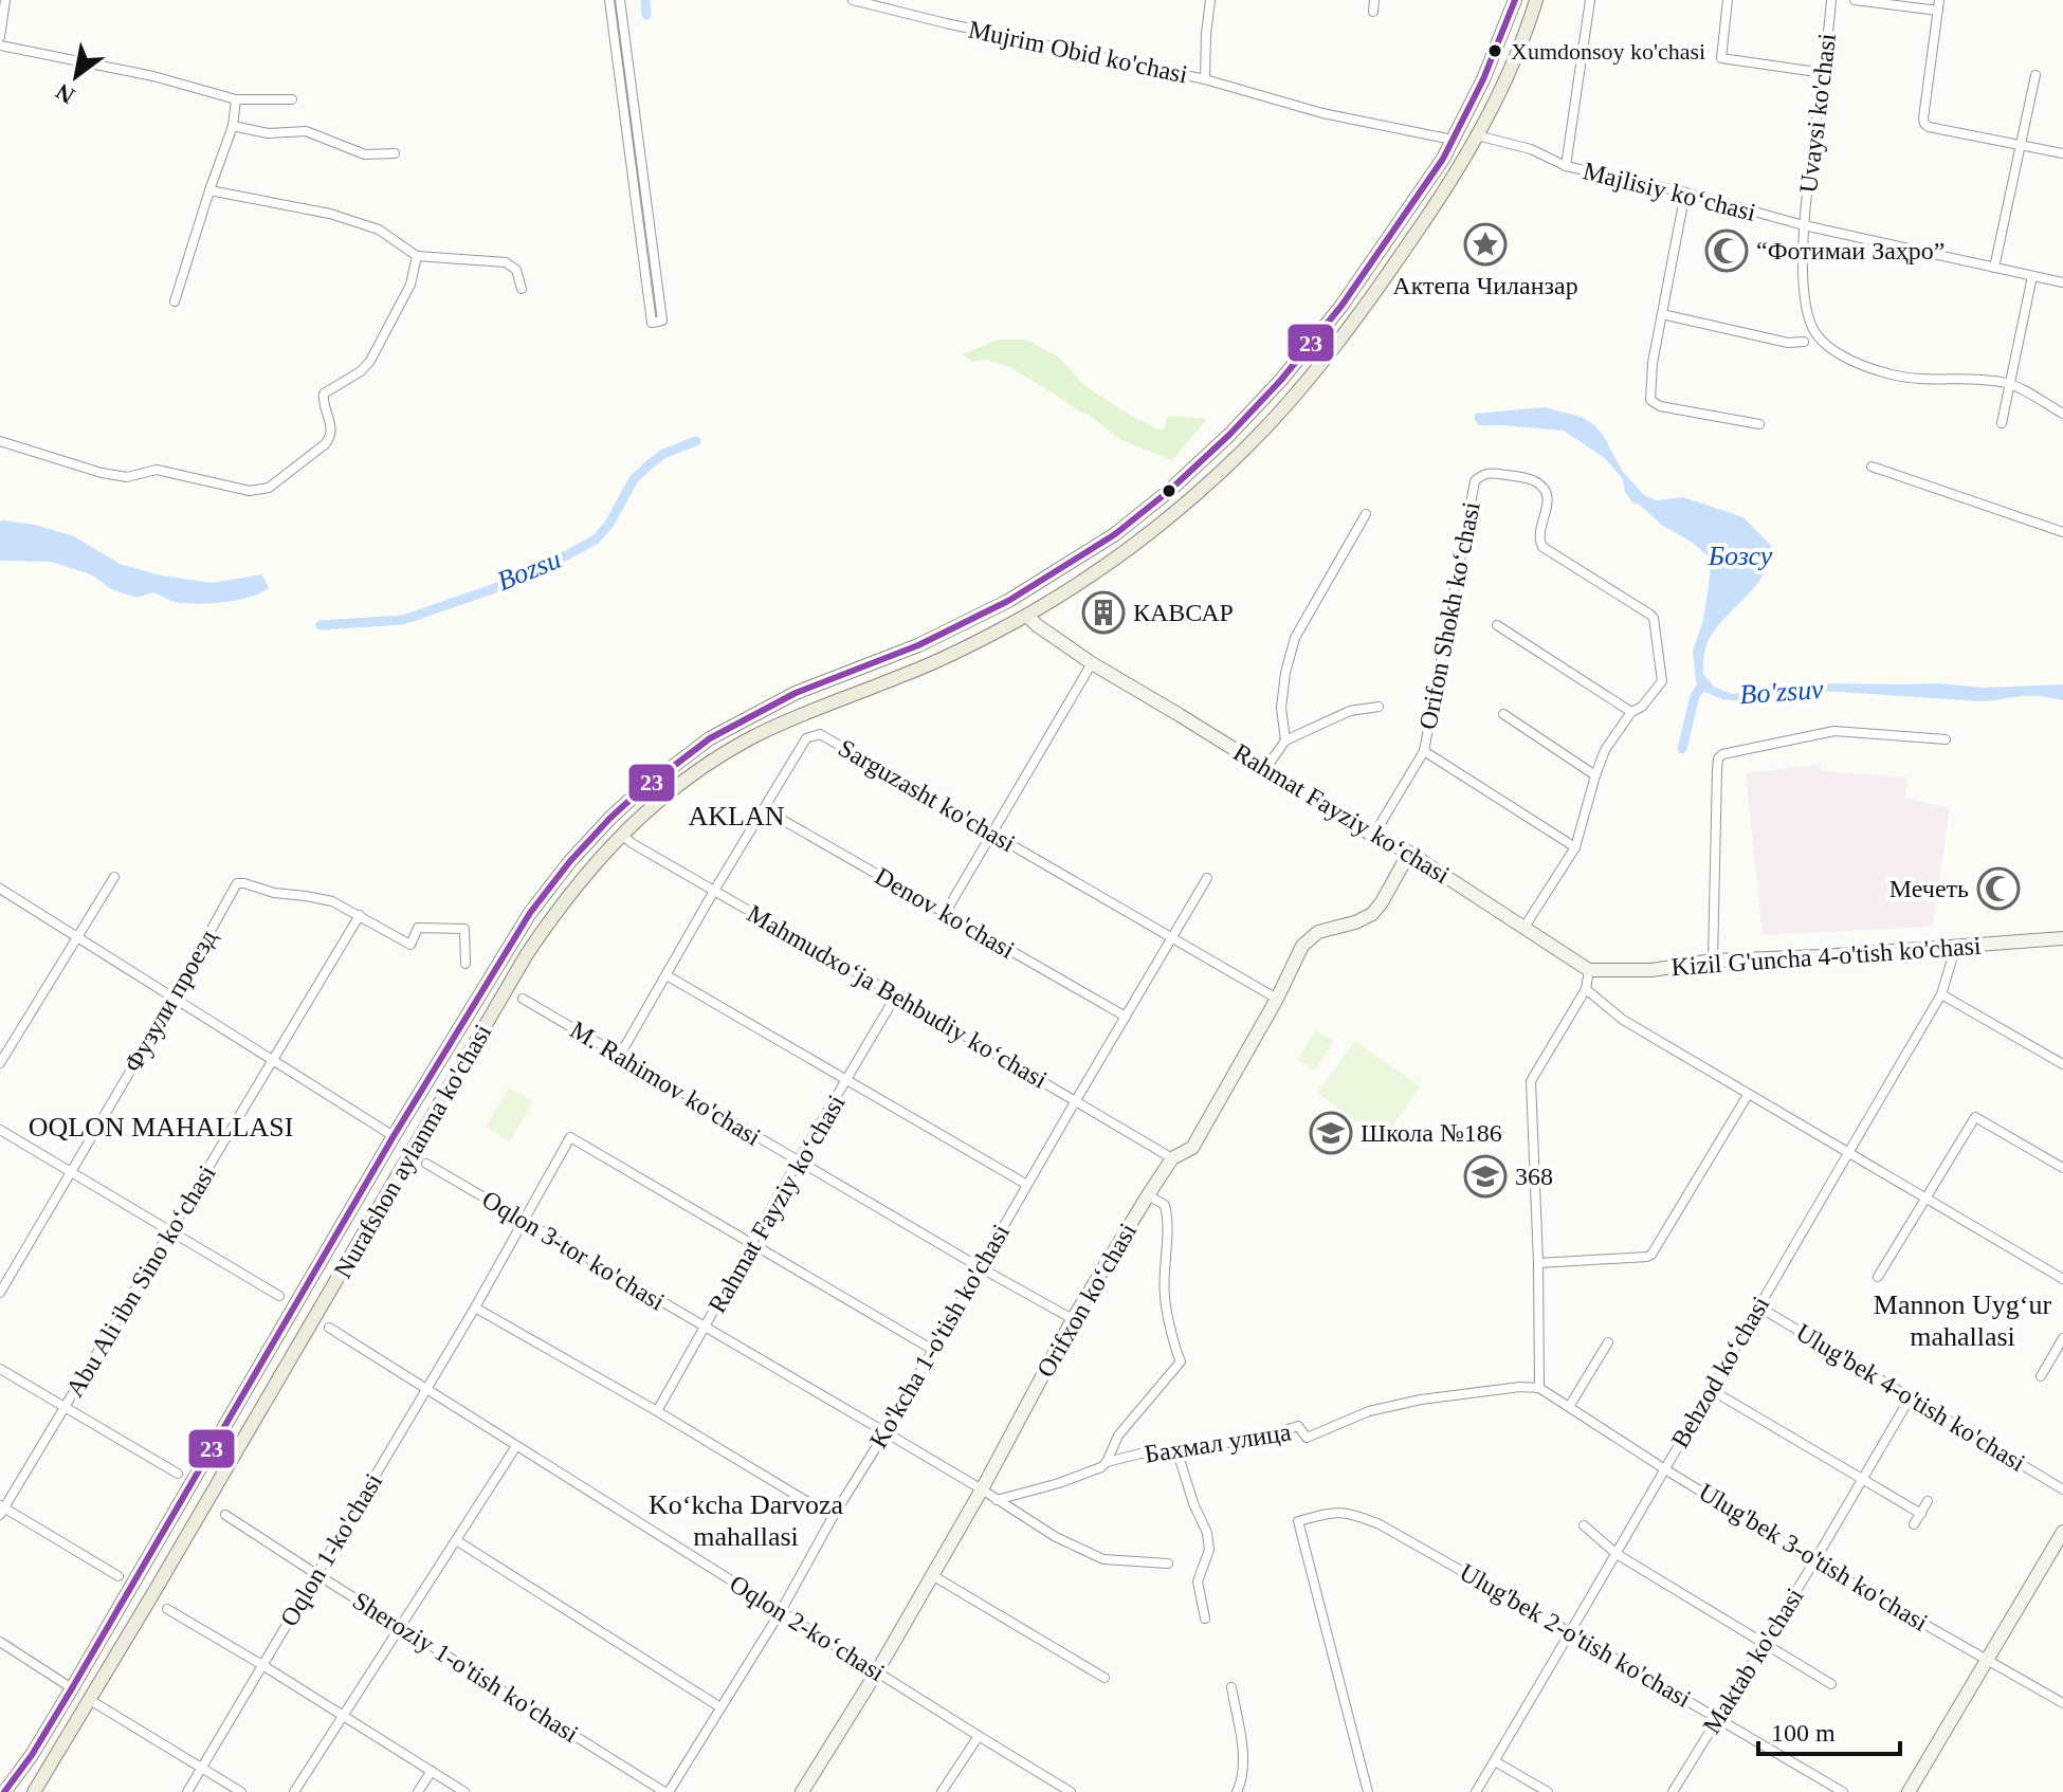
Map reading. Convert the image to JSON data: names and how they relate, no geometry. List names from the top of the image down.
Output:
{
  "streets": {
    "main road": ["Nurafshon aylanma ko'chasi"],
    "street": [
      "Mujrim Obid ko'chasi",
      "Uvaysi ko'chasi",
      "Majlisiy koʻchasi",
      "Orifon Shokh koʻchasi",
      "Sarguzasht ko'chasi",
      "Rahmat Fayziy koʻchasi",
      "Denov ko'chasi",
      "Kizil G'uncha 4-o'tish ko'chasi",
      "Mahmudxoʻja Behbudiy koʻchasi",
      "Фузули проезд",
      "M. Rahimov ko'chasi",
      "Oqlon 3-tor ko'chasi",
      "Abu Ali ibn Sino koʻchasi",
      "Orifxon koʻchasi",
      "Ko'kcha 1-o'tish ko'chasi",
      "Behzod ko‘chasi",
      "Ulug'bek 4-o'tish ko'chasi",
      "Бахмал улица",
      "Oqlon 1-ko'chasi",
      "Ulug'bek 3-o'tish ko'chasi",
      "Oqlon 2-ko‘chasi",
      "Ulug'bek 2-o'tish ko'chasi",
      "Maktab ko'chasi",
      "Sheroziy 1-o'tish ko'chasi"
    ]
  },
  "crossings": [
    ["Mujrim Obid ko'chasi", "Nurafshon aylanma ko'chasi"],
    ["Uvaysi ko'chasi", "Majlisiy koʻchasi"],
    ["Majlisiy koʻchasi", "Nurafshon aylanma ko'chasi"],
    ["Sarguzasht ko'chasi", "Denov ko'chasi"],
    ["Sarguzasht ko'chasi", "Mahmudxoʻja Behbudiy koʻchasi"],
    ["Sarguzasht ko'chasi", "M. Rahimov ko'chasi"],
    ["Sarguzasht ko'chasi", "Orifxon koʻchasi"],
    ["Sarguzasht ko'chasi", "Ko'kcha 1-o'tish ko'chasi"],
    ["Rahmat Fayziy koʻchasi", "Kizil G'uncha 4-o'tish ko'chasi"],
    ["Rahmat Fayziy koʻchasi", "Mahmudxoʻja Behbudiy koʻchasi"],
    ["Rahmat Fayziy koʻchasi", "M. Rahimov ko'chasi"],
    ["Rahmat Fayziy koʻchasi", "Nurafshon aylanma ko'chasi"],
    ["Rahmat Fayziy koʻchasi", "Oqlon 3-tor ko'chasi"],
    ["Rahmat Fayziy koʻchasi", "Orifxon koʻchasi"],
    ["Rahmat Fayziy koʻchasi", "Oqlon 1-ko'chasi"],
    ["Denov ko'chasi", "Ko'kcha 1-o'tish ko'chasi"],
    ["Kizil G'uncha 4-o'tish ko'chasi", "Behzod ko‘chasi"],
    ["Mahmudxoʻja Behbudiy koʻchasi", "Nurafshon aylanma ko'chasi"],
    ["Mahmudxoʻja Behbudiy koʻchasi", "Orifxon koʻchasi"],
    ["Mahmudxoʻja Behbudiy koʻchasi", "Ko'kcha 1-o'tish ko'chasi"],
    ["Фузули проезд", "Abu Ali ibn Sino koʻchasi"],
    ["M. Rahimov ko'chasi", "Orifxon koʻchasi"],
    ["M. Rahimov ko'chasi", "Ko'kcha 1-o'tish ko'chasi"],
    ["Oqlon 3-tor ko'chasi", "Orifxon koʻchasi"],
    ["Oqlon 3-tor ko'chasi", "Ko'kcha 1-o'tish ko'chasi"],
    ["Oqlon 3-tor ko'chasi", "Бахмал улица"],
    ["Oqlon 3-tor ko'chasi", "Oqlon 1-ko'chasi"],
    ["Orifxon koʻchasi", "Бахмал улица"],
    ["Orifxon koʻchasi", "Oqlon 2-ko‘chasi"],
    ["Ko'kcha 1-o'tish ko'chasi", "Oqlon 2-ko‘chasi"],
    ["Ko'kcha 1-o'tish ko'chasi", "Sheroziy 1-o'tish ko'chasi"],
    ["Behzod ko‘chasi", "Ulug'bek 4-o'tish ko'chasi"],
    ["Behzod ko‘chasi", "Ulug'bek 3-o'tish ko'chasi"],
    ["Behzod ko‘chasi", "Ulug'bek 2-o'tish ko'chasi"],
    ["Ulug'bek 4-o'tish ko'chasi", "Maktab ko'chasi"],
    ["Бахмал улица", "Ulug'bek 3-o'tish ko'chasi"],
    ["Oqlon 1-ko'chasi", "Oqlon 2-ko‘chasi"],
    ["Oqlon 1-ko'chasi", "Sheroziy 1-o'tish ko'chasi"],
    ["Ulug'bek 3-o'tish ko'chasi", "Maktab ko'chasi"],
    ["Ulug'bek 2-o'tish ko'chasi", "Maktab ko'chasi"]
  ],
  "districts": [
    "AKLAN",
    "OQLON MAHALLASI",
    "Mannon Uygʻur mahallasi",
    "Koʻkcha Darvoza mahallasi"
  ],
  "water": ["Бозсу", "Bozsu", "Bo'zsuv"],
  "places": {
    "other": ["Xumdonsoy ko'chasi"],
    "place": ["Актепа Чиланзар"],
    "mosque": ["“Фотимаи Заҳро”", "Мечеть"],
    "building": ["КАВСАР"],
    "school or university": ["Школа №186", "368"]
  },
  "lines": ["transit line 23"],
  "scale_bar": "100 m",
  "north": "bottom left"
}
